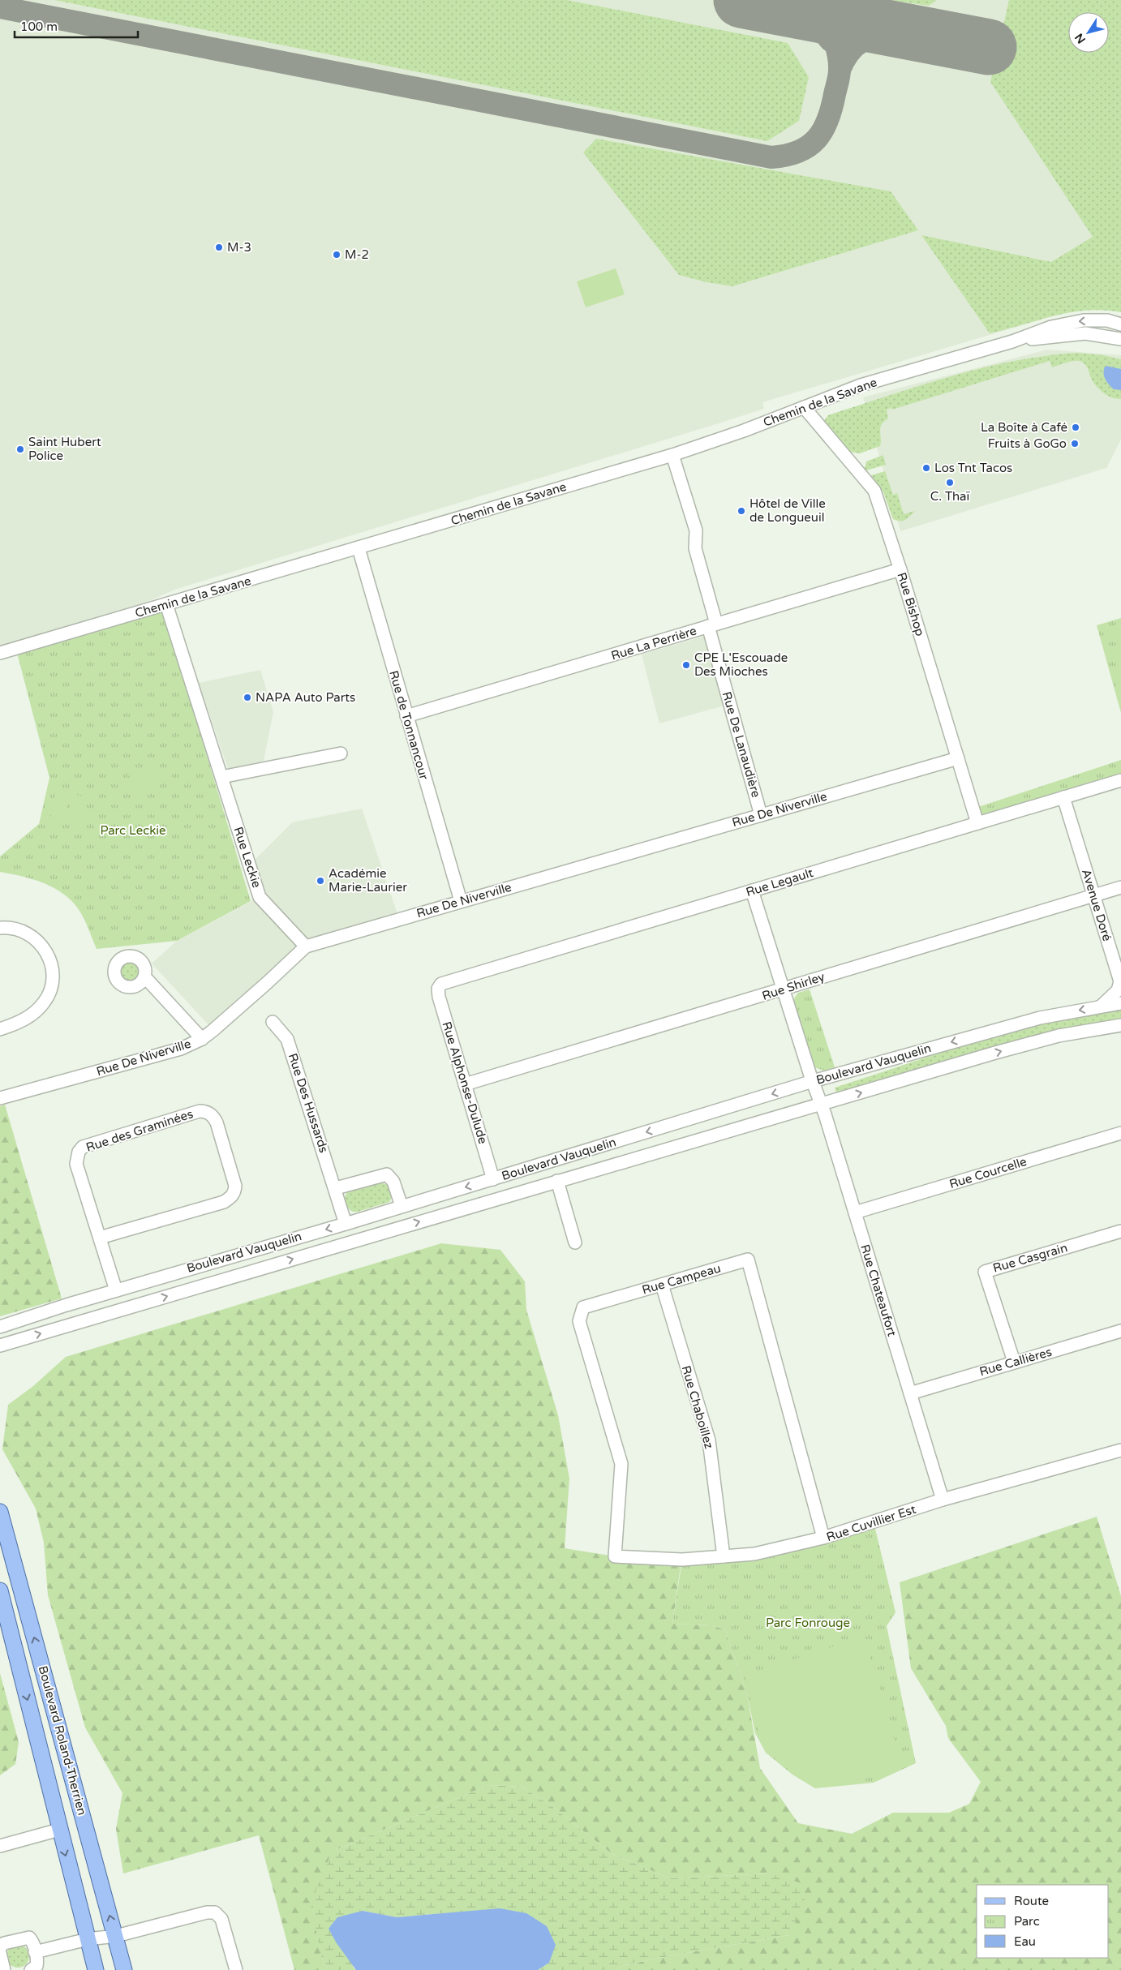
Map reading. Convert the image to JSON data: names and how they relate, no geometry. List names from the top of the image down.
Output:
{
  "streets": {
    "main road": ["Boulevard Roland-Therrien"],
    "street": [
      "Chemin de la Savane",
      "Rue Bishop",
      "Rue La Perrière",
      "Rue de Tonnancour",
      "Rue De Lanaudière",
      "Rue De Niverville",
      "Rue Leckie",
      "Rue Legault",
      "Avenue Doré",
      "Rue Shirley",
      "Boulevard Vauquelin",
      "Rue Alphonse-Dulude",
      "Rue Des Hussards",
      "Rue des Graminées",
      "Rue Courcelle",
      "Rue Casgrain",
      "Rue Campeau",
      "Rue Chateaufort",
      "Rue Callières",
      "Rue Chaboillez",
      "Rue Cuvillier Est"
    ]
  },
  "crossings": [
    ["Chemin de la Savane", "Rue Bishop"],
    ["Chemin de la Savane", "Rue de Tonnancour"],
    ["Chemin de la Savane", "Rue De Lanaudière"],
    ["Chemin de la Savane", "Rue Leckie"],
    ["Rue Bishop", "Rue La Perrière"],
    ["Rue Bishop", "Rue De Niverville"],
    ["Rue Bishop", "Rue Legault"],
    ["Rue La Perrière", "Rue de Tonnancour"],
    ["Rue La Perrière", "Rue De Lanaudière"],
    ["Rue de Tonnancour", "Rue De Niverville"],
    ["Rue De Lanaudière", "Rue De Niverville"],
    ["Rue De Niverville", "Rue Leckie"],
    ["Rue Legault", "Avenue Doré"],
    ["Rue Legault", "Rue Alphonse-Dulude"],
    ["Rue Legault", "Rue Chateaufort"],
    ["Avenue Doré", "Rue Shirley"],
    ["Avenue Doré", "Boulevard Vauquelin"],
    ["Rue Shirley", "Rue Alphonse-Dulude"],
    ["Rue Shirley", "Rue Chateaufort"],
    ["Boulevard Vauquelin", "Rue Alphonse-Dulude"],
    ["Boulevard Vauquelin", "Rue Des Hussards"],
    ["Boulevard Vauquelin", "Rue des Graminées"],
    ["Boulevard Vauquelin", "Rue Chateaufort"],
    ["Rue Courcelle", "Rue Chateaufort"],
    ["Rue Casgrain", "Rue Callières"],
    ["Rue Campeau", "Rue Chaboillez"],
    ["Rue Campeau", "Rue Cuvillier Est"],
    ["Rue Chateaufort", "Rue Callières"],
    ["Rue Chateaufort", "Rue Cuvillier Est"],
    ["Rue Chaboillez", "Rue Cuvillier Est"]
  ],
  "parks": ["Parc Leckie", "Parc Fonrouge"],
  "places": [
    "M-3",
    "M-2",
    "La Boîte à Café",
    "Fruits à GoGo",
    "Saint Hubert Police",
    "Los Tnt Tacos",
    "C. Thaï",
    "Hôtel de Ville de Longueuil",
    "CPE L'Escouade Des Mioches",
    "NAPA Auto Parts",
    "Académie Marie-Laurier"
  ],
  "legend": ["Route", "Parc", "Eau"],
  "scale_bar": "100 m",
  "north": "bottom left"
}
